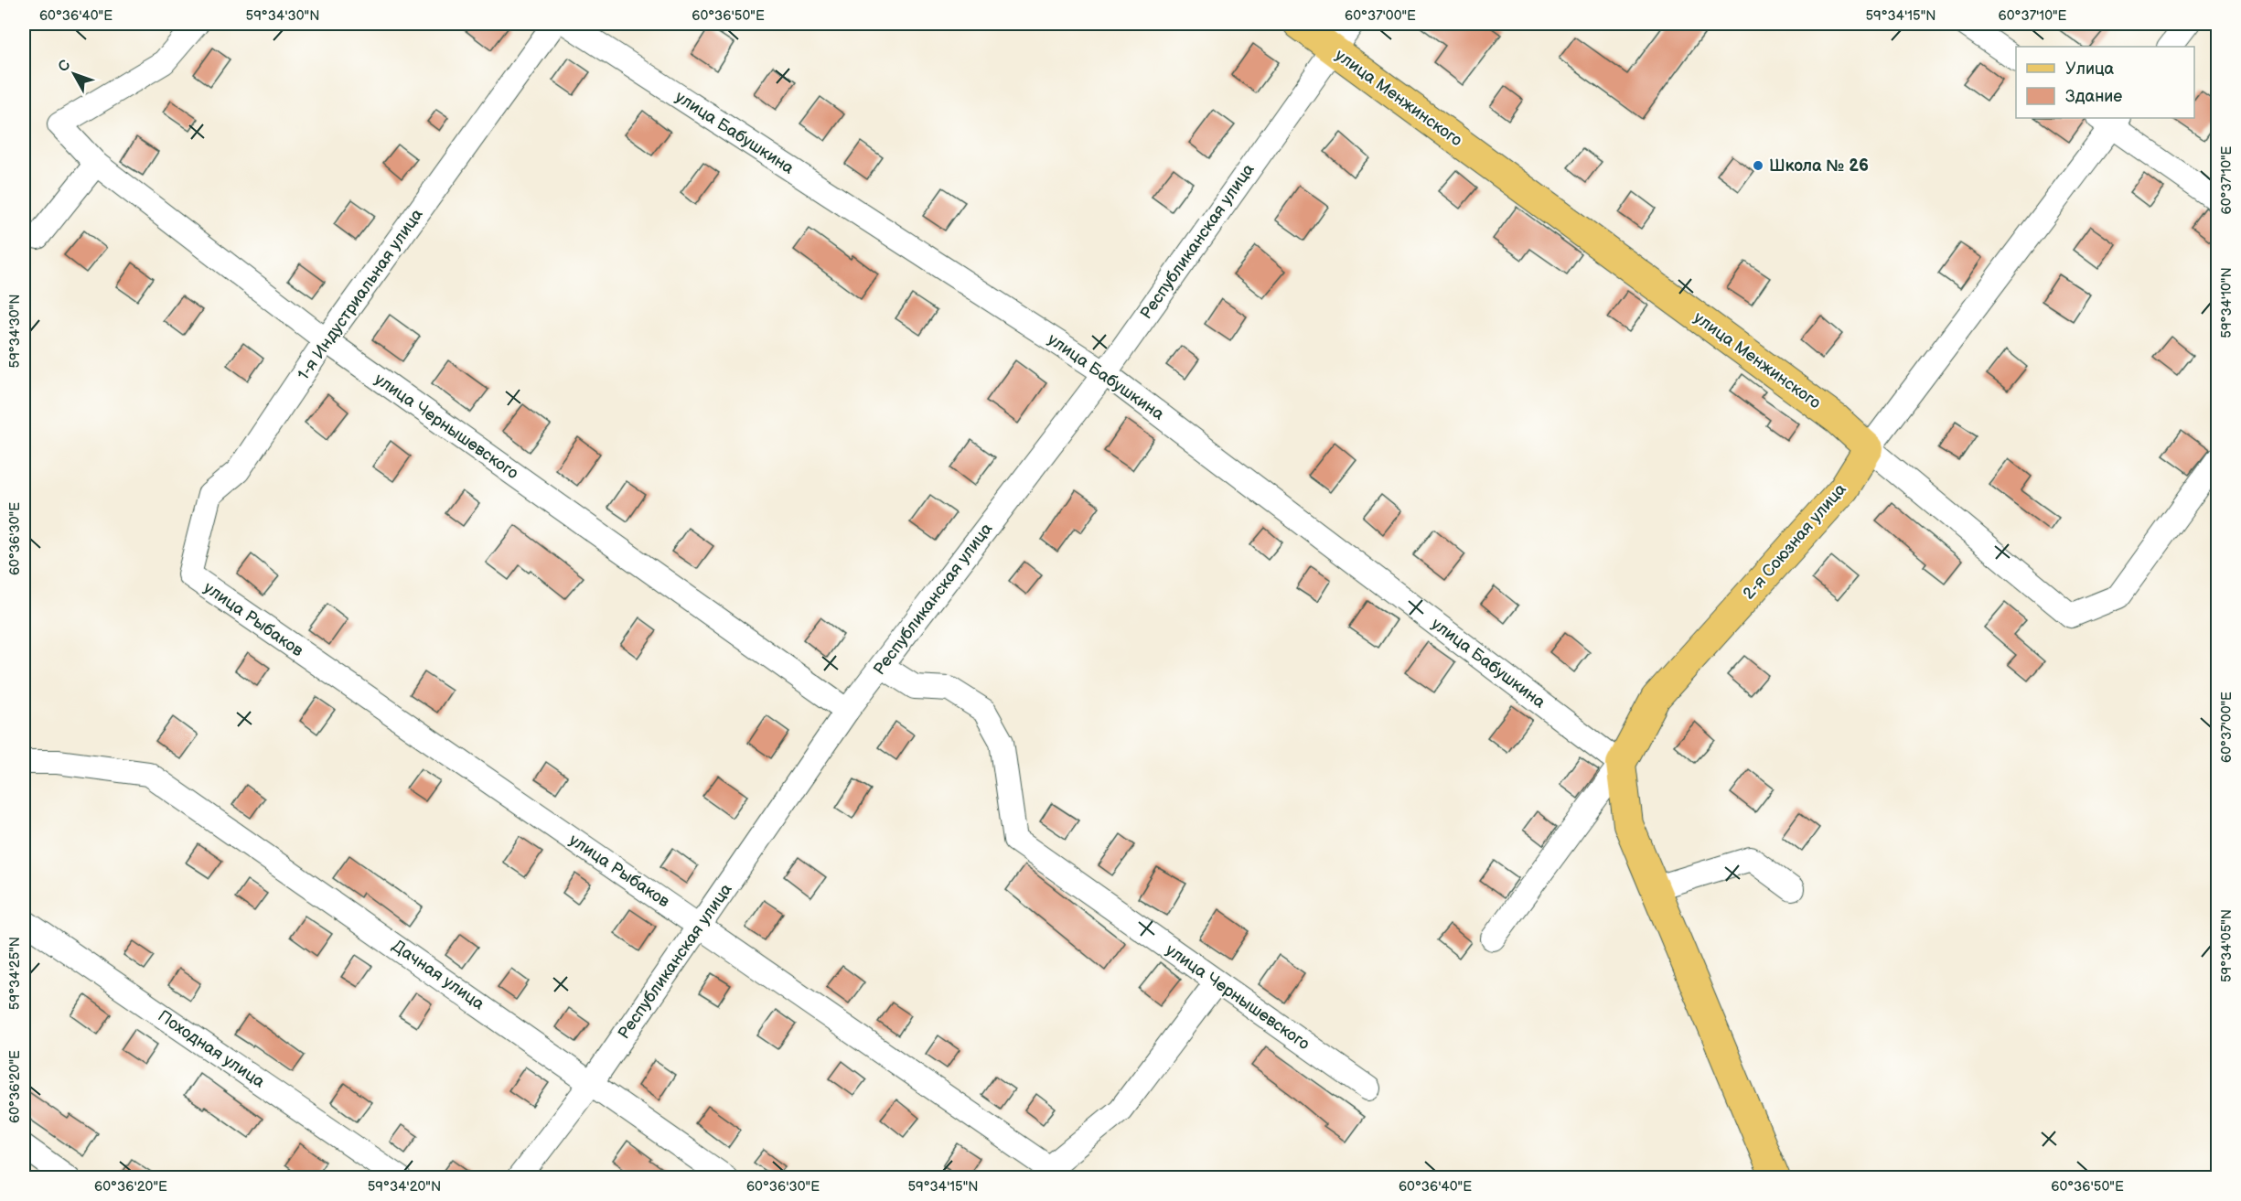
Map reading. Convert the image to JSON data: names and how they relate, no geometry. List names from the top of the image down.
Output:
{
  "streets": {
    "main road": ["улица Менжинского", "2-я Союзная улица"],
    "street": [
      "улица Бабушкина",
      "Республиканская улица",
      "1-я Индустриальная улица",
      "улица Чернышевского",
      "улица Рыбаков",
      "Дачная улица",
      "Походная улица"
    ]
  },
  "crossings": [
    ["улица Менжинского", "Республиканская улица"],
    ["улица Менжинского", "2-я Союзная улица"],
    ["улица Бабушкина", "Республиканская улица"],
    ["улица Бабушкина", "2-я Союзная улица"],
    ["Республиканская улица", "улица Чернышевского"],
    ["Республиканская улица", "улица Рыбаков"],
    ["Республиканская улица", "Дачная улица"],
    ["1-я Индустриальная улица", "улица Чернышевского"],
    ["1-я Индустриальная улица", "улица Рыбаков"]
  ],
  "places": ["Школа № 26"],
  "legend": ["Улица", "Здание"],
  "north": "top left",
  "coordinates": [
    "60°36'40\"E",
    "59°34'30\"N",
    "60°36'50\"E",
    "60°37'00\"E",
    "59°34'15\"N",
    "60°37'10\"E",
    "59°34'10\"N",
    "60°36'30\"E",
    "59°34'05\"N",
    "59°34'25\"N",
    "60°36'20\"E",
    "59°34'20\"N"
  ]
}
